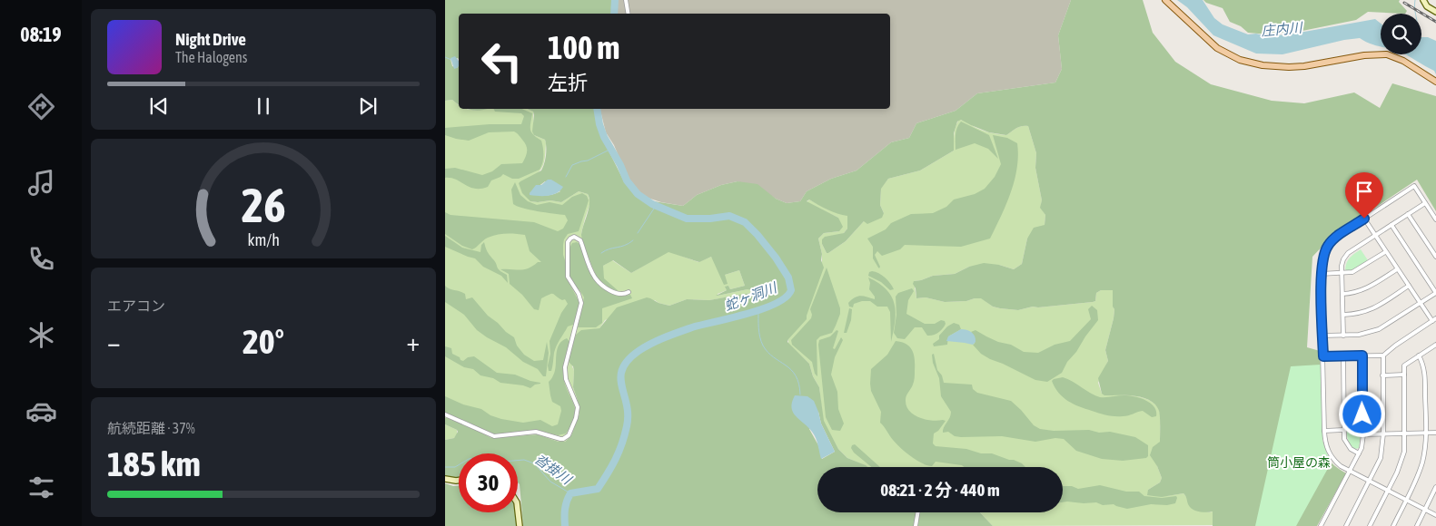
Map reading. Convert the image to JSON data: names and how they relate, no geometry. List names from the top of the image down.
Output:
{
  "water": ["庄内川", "蛇ヶ洞川", "沓掛川"],
  "parks": ["筒小屋の森"],
  "page": {
    "tabs": "08:19",
    "turn": ["100 m", "左折"],
    "song": ["Night Drive", "The Halogens"],
    "tile": [
      "エアコン",
      ["航続距離 · 37%", "185 km"]
    ],
    "heat": ["−", "20°", "+"],
    "limit": "30",
    "trip": "08:21 · 2 分 · 440 m",
    "gauge": ["26", "km/h"]
  }
}
